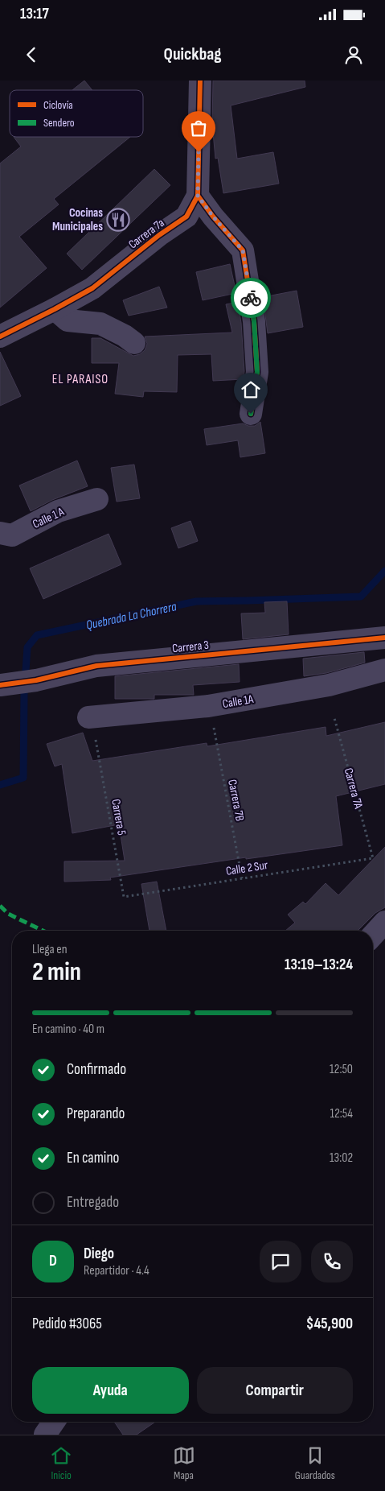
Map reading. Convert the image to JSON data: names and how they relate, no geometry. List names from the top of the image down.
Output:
{
  "streets": {
    "street": [
      "Carrera 7a",
      "Calle 1 A",
      "Carrera 3",
      "Calle 1A"
    ],
    "path": [
      "Carrera 7A",
      "Carrera 7B",
      "Carrera 5",
      "Calle 2 Sur"
    ]
  },
  "crossings": [
    ["Carrera 7A", "Calle 2 Sur"],
    ["Carrera 7B", "Calle 2 Sur"],
    ["Carrera 5", "Calle 2 Sur"]
  ],
  "districts": ["EL PARAISO"],
  "water": ["Quebrada La Chorrera"],
  "places": {
    "restaurant": ["Cocinas Municipales"]
  },
  "legend": ["Ciclovía", "Sendero"],
  "page": {
    "status": "13:17",
    "header": "Quickbag",
    "heading": ["2 min", "Llega en", "13:19–13:24"],
    "panel": [
      "Diego",
      "Repartidor · 4.4",
      "Pedido #3065",
      "$45,900"
    ],
    "bar": "En camino · 40 m",
    "list": [
      ["Confirmado", "12:50"],
      ["Preparando", "12:54"],
      ["En camino", "13:02"],
      "Entregado"
    ],
    "round": "D",
    "buttons": ["Ayuda", "Compartir"],
    "tabs": ["Inicio", "Mapa", "Guardados"]
  }
}
